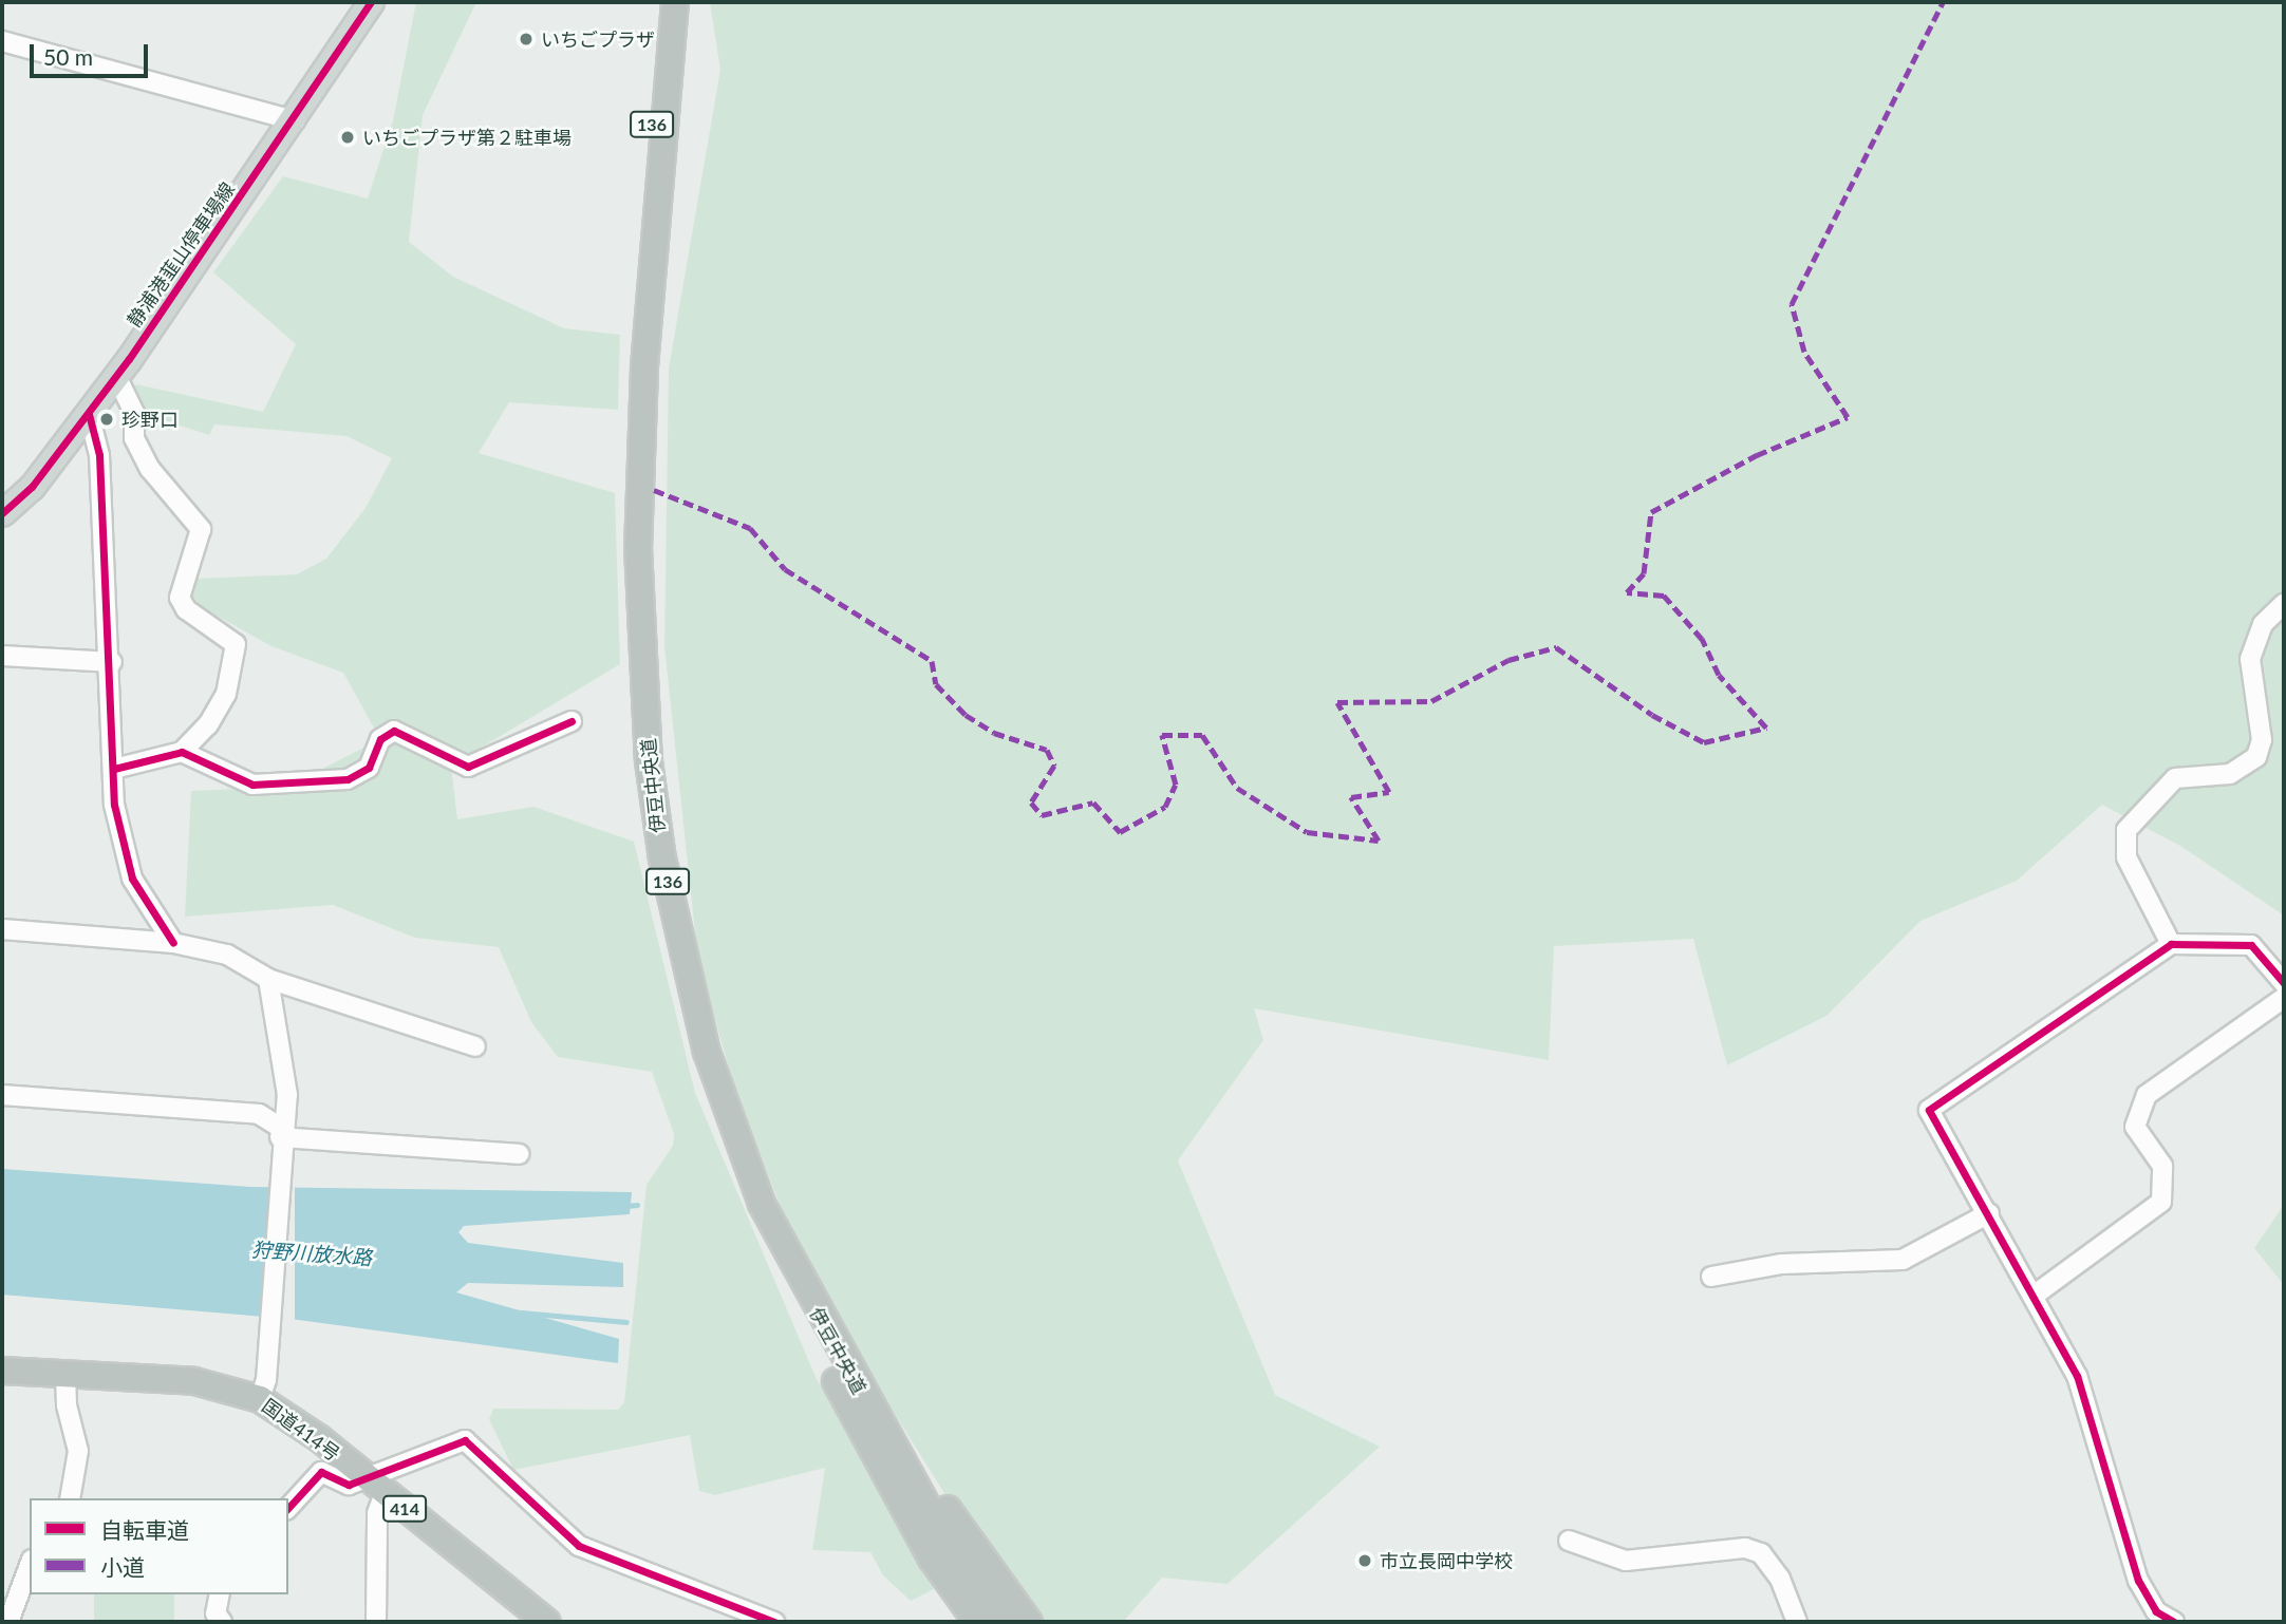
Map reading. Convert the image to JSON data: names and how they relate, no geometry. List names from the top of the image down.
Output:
{
  "streets": {
    "highway": [
      "136",
      "伊豆中央道",
      "国道414号",
      "414"
    ],
    "main road": ["静浦港韮山停車場線"]
  },
  "water": ["狩野川放水路"],
  "places": [
    "いちごプラザ",
    "いちごプラザ第２駐車場",
    "珍野口",
    "市立長岡中学校"
  ],
  "legend": ["自転車道", "小道"],
  "scale_bar": "50 m"
}
